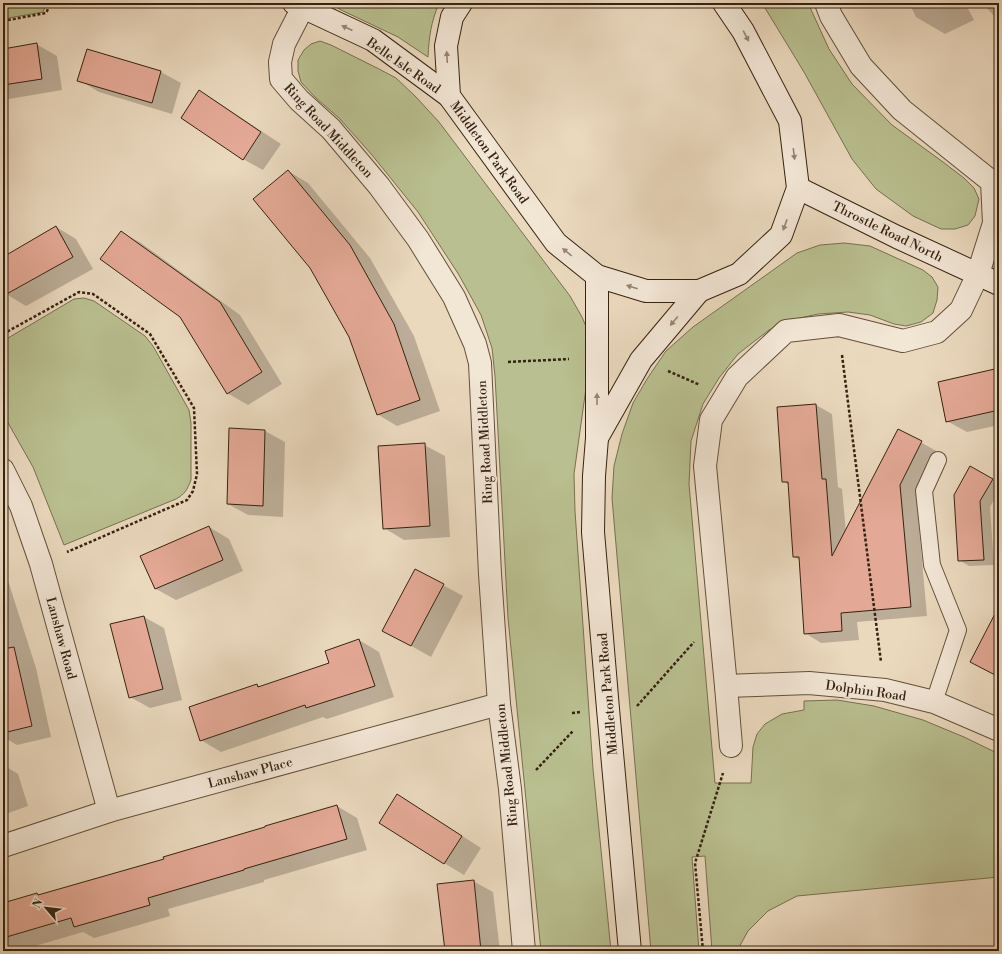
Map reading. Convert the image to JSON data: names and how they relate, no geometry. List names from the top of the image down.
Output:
{
  "streets": {
    "street": [
      "Belle Isle Road",
      "Ring Road Middleton",
      "Middleton Park Road",
      "Throstle Road North",
      "Lanshaw Road",
      "Dolphin Road",
      "Lanshaw Place"
    ]
  },
  "crossings": [
    ["Belle Isle Road", "Ring Road Middleton"],
    ["Belle Isle Road", "Middleton Park Road"],
    ["Ring Road Middleton", "Lanshaw Place"],
    ["Middleton Park Road", "Throstle Road North"],
    ["Lanshaw Road", "Lanshaw Place"]
  ],
  "one_way": ["Belle Isle Road"],
  "north": "top left"
}
